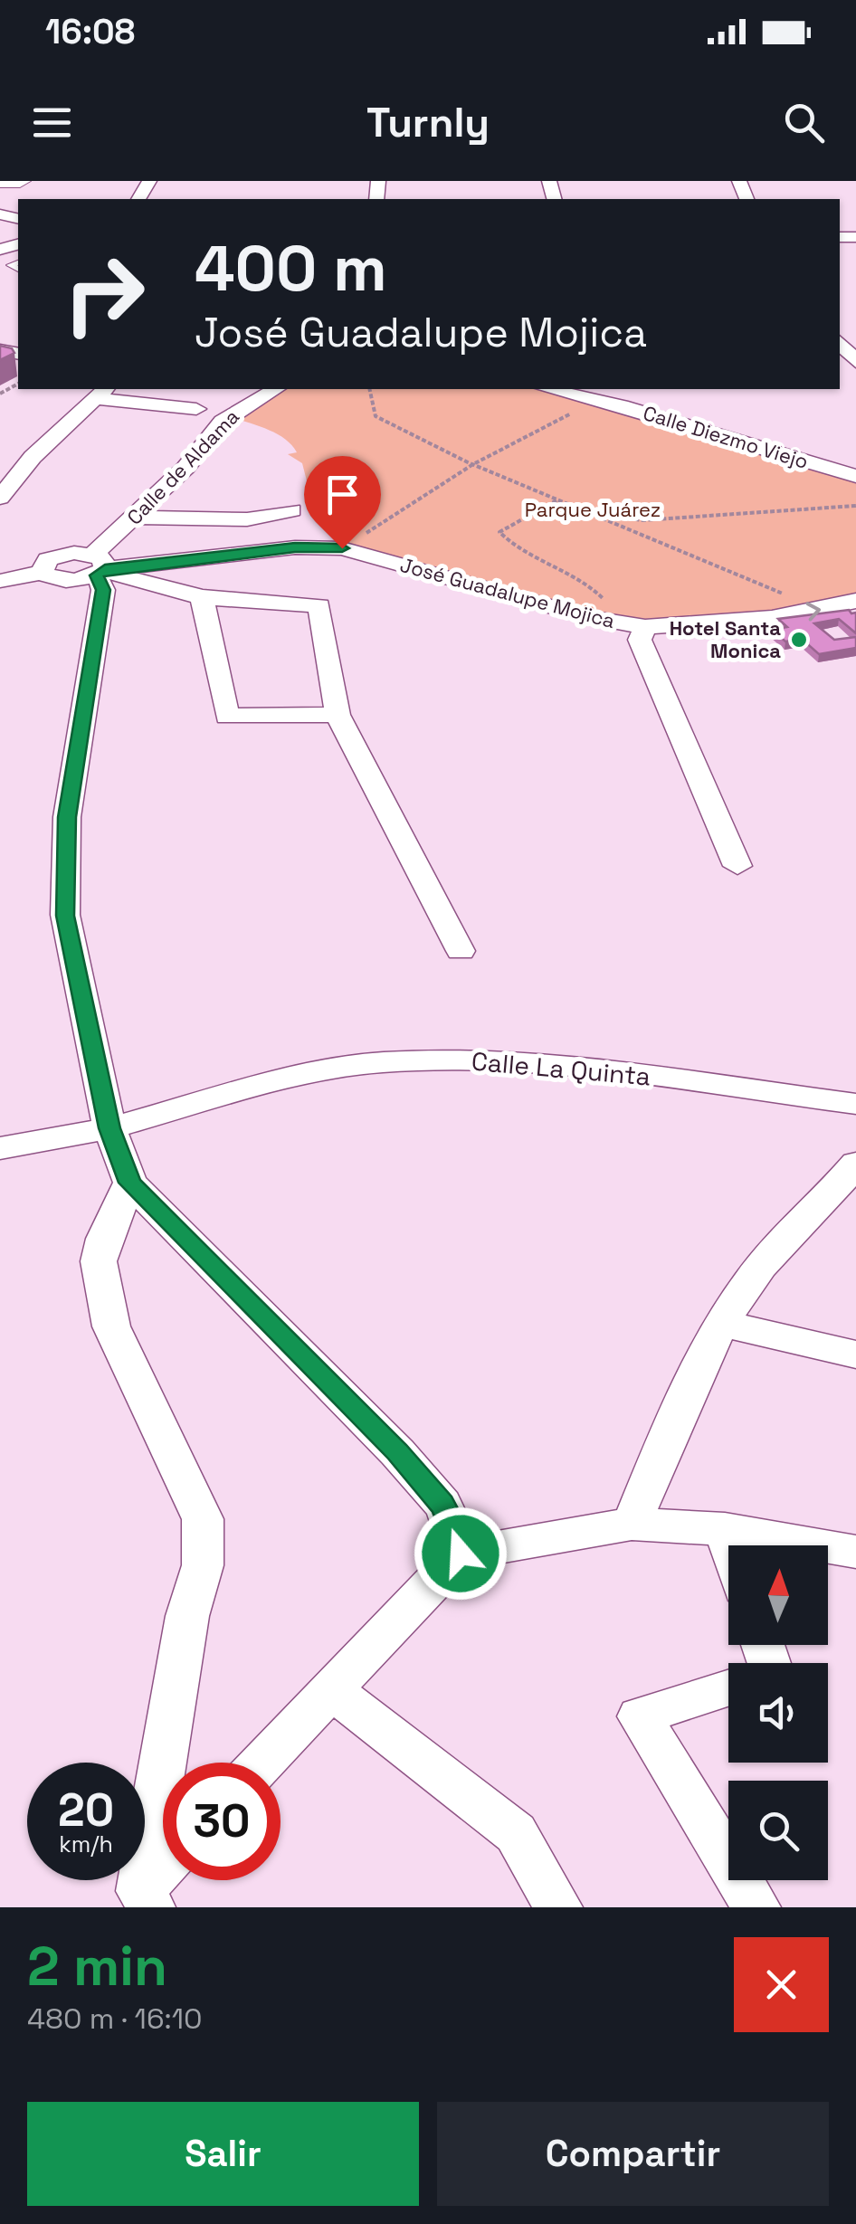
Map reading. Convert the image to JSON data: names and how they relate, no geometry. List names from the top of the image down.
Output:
{
  "streets": {
    "street": [
      "Calle Diezmo Viejo",
      "Calle de Aldama",
      "José Guadalupe Mojica",
      "Calle La Quinta"
    ]
  },
  "crossings": [
    ["Calle de Aldama", "José Guadalupe Mojica"]
  ],
  "parks": ["Parque Juárez"],
  "places": ["Hotel Santa Monica"],
  "north": "top",
  "page": {
    "status": "16:08",
    "header": "Turnly",
    "turn": ["400 m", "José Guadalupe Mojica"],
    "speed": "20 km/h",
    "limit": "30",
    "heading": ["2 min", "480 m · 16:10"],
    "buttons": ["Salir", "Compartir"]
  }
}
